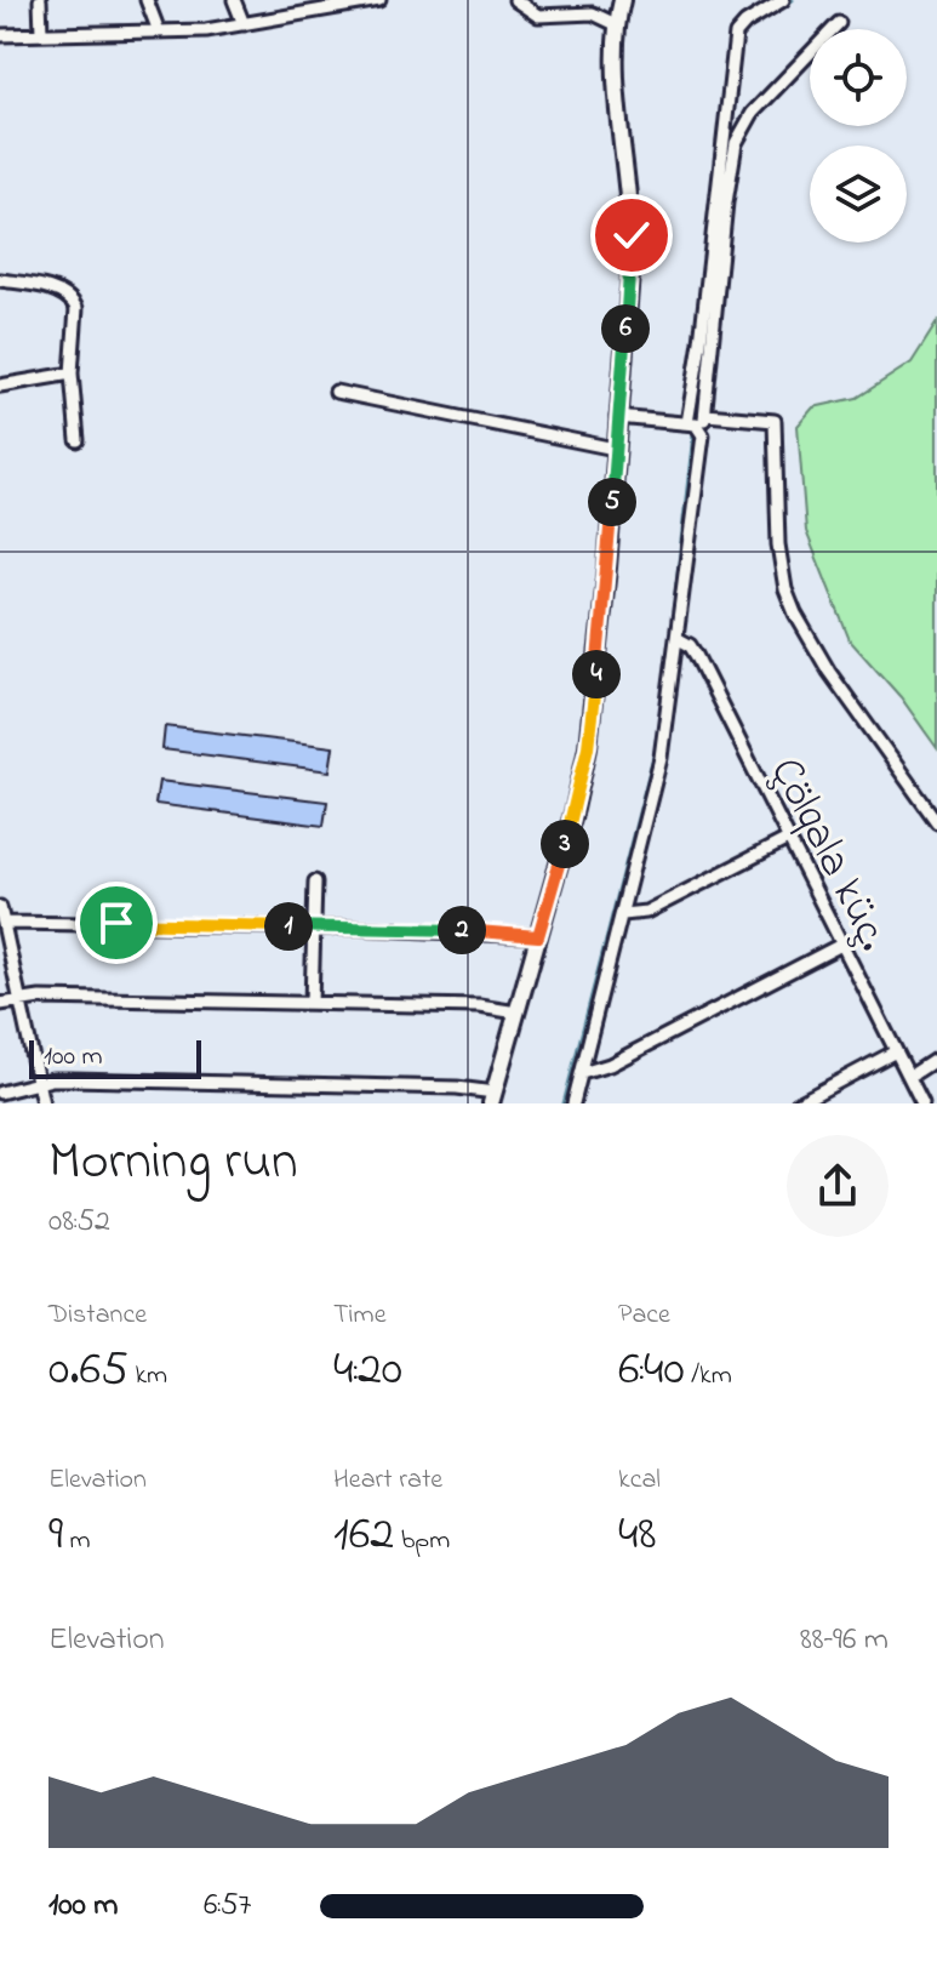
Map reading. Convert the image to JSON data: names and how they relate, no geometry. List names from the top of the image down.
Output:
{
  "streets": {
    "street": ["Çölqala küç."]
  },
  "scale_bar": "100 m",
  "page": {
    "pins": [
      "6",
      "5",
      "4",
      "3",
      "1",
      "2"
    ],
    "scale": "100 m",
    "heading": ["Morning run", "08:52"],
    "stats": [
      ["Distance", "0.65 km"],
      ["Time", "4:20"],
      ["Pace", "6:40 /km"],
      ["Elevation", "9 m"],
      ["Heart rate", "162 bpm"],
      ["kcal", "48"]
    ],
    "chart": ["Elevation", "88–96 m"],
    "list": [
      {
        "name": "100 m",
        "note": "6:57"
      }
    ]
  }
}
